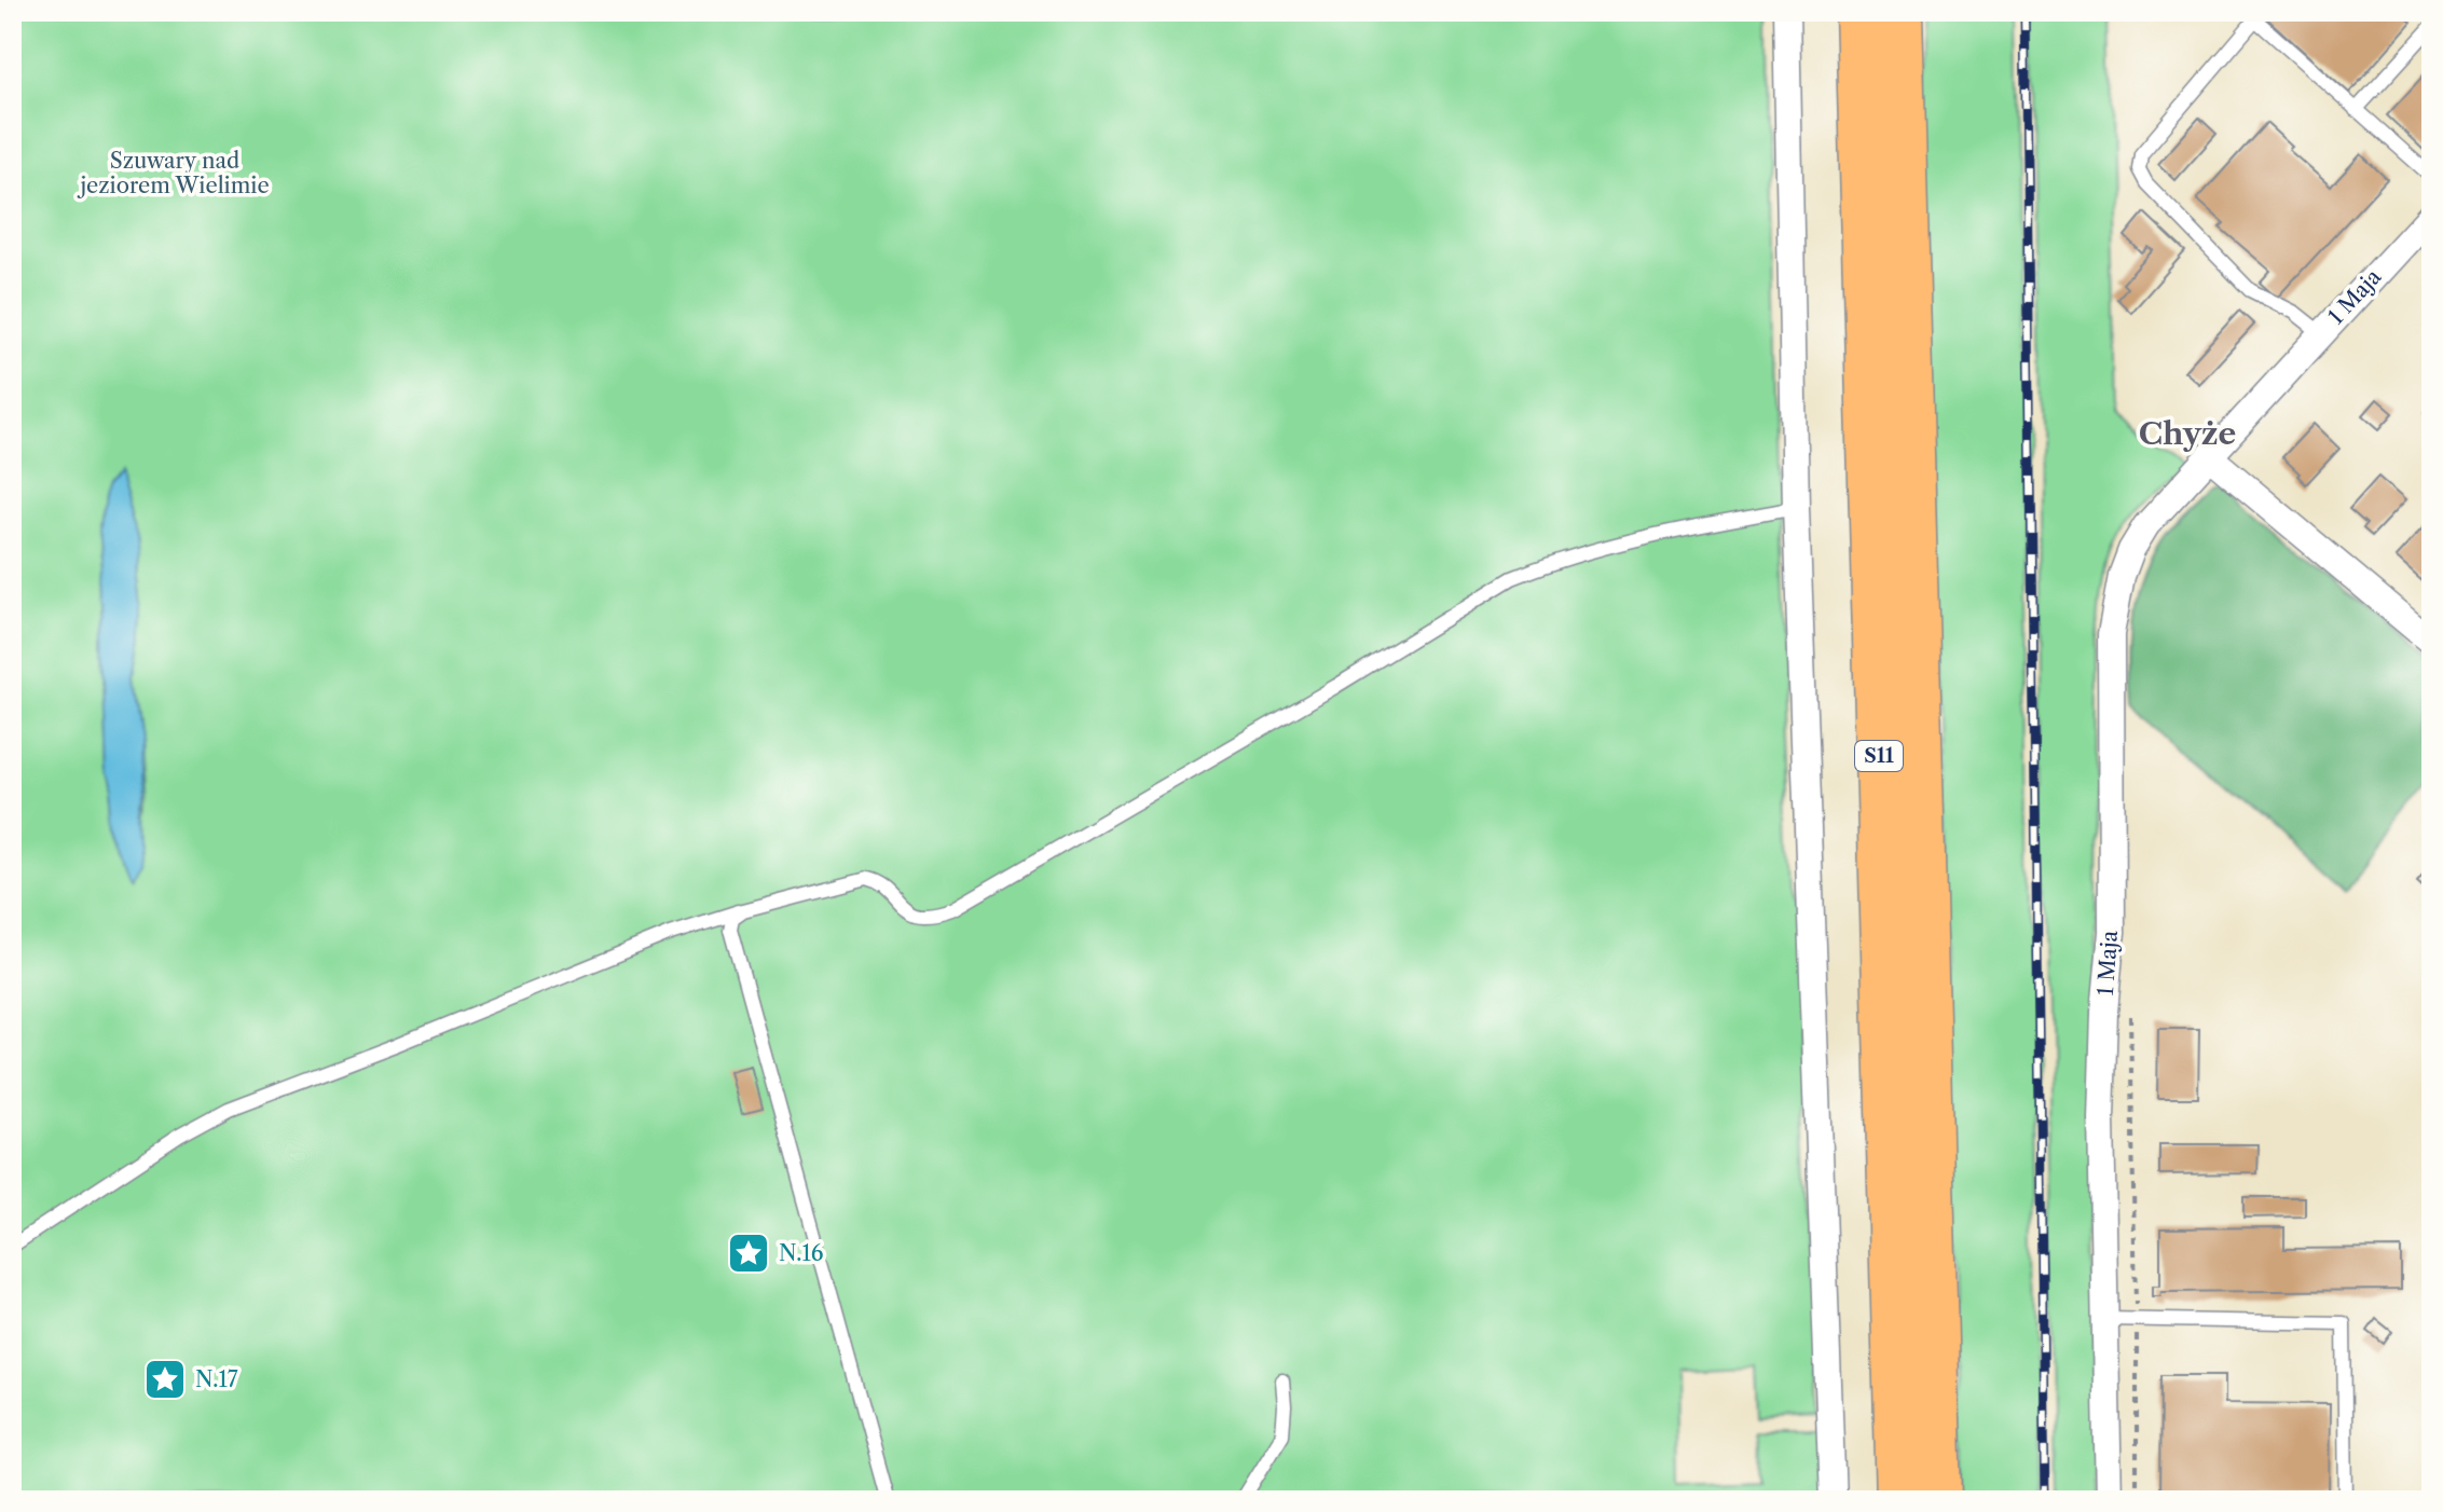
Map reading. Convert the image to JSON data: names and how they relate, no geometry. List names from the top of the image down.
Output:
{
  "streets": {
    "highway": ["S11"],
    "street": ["1 Maja"]
  },
  "districts": ["Chyże"],
  "parks": ["Szuwary nad jeziorem Wielimie"],
  "places": {
    "place": ["N.16", "N.17"]
  }
}
